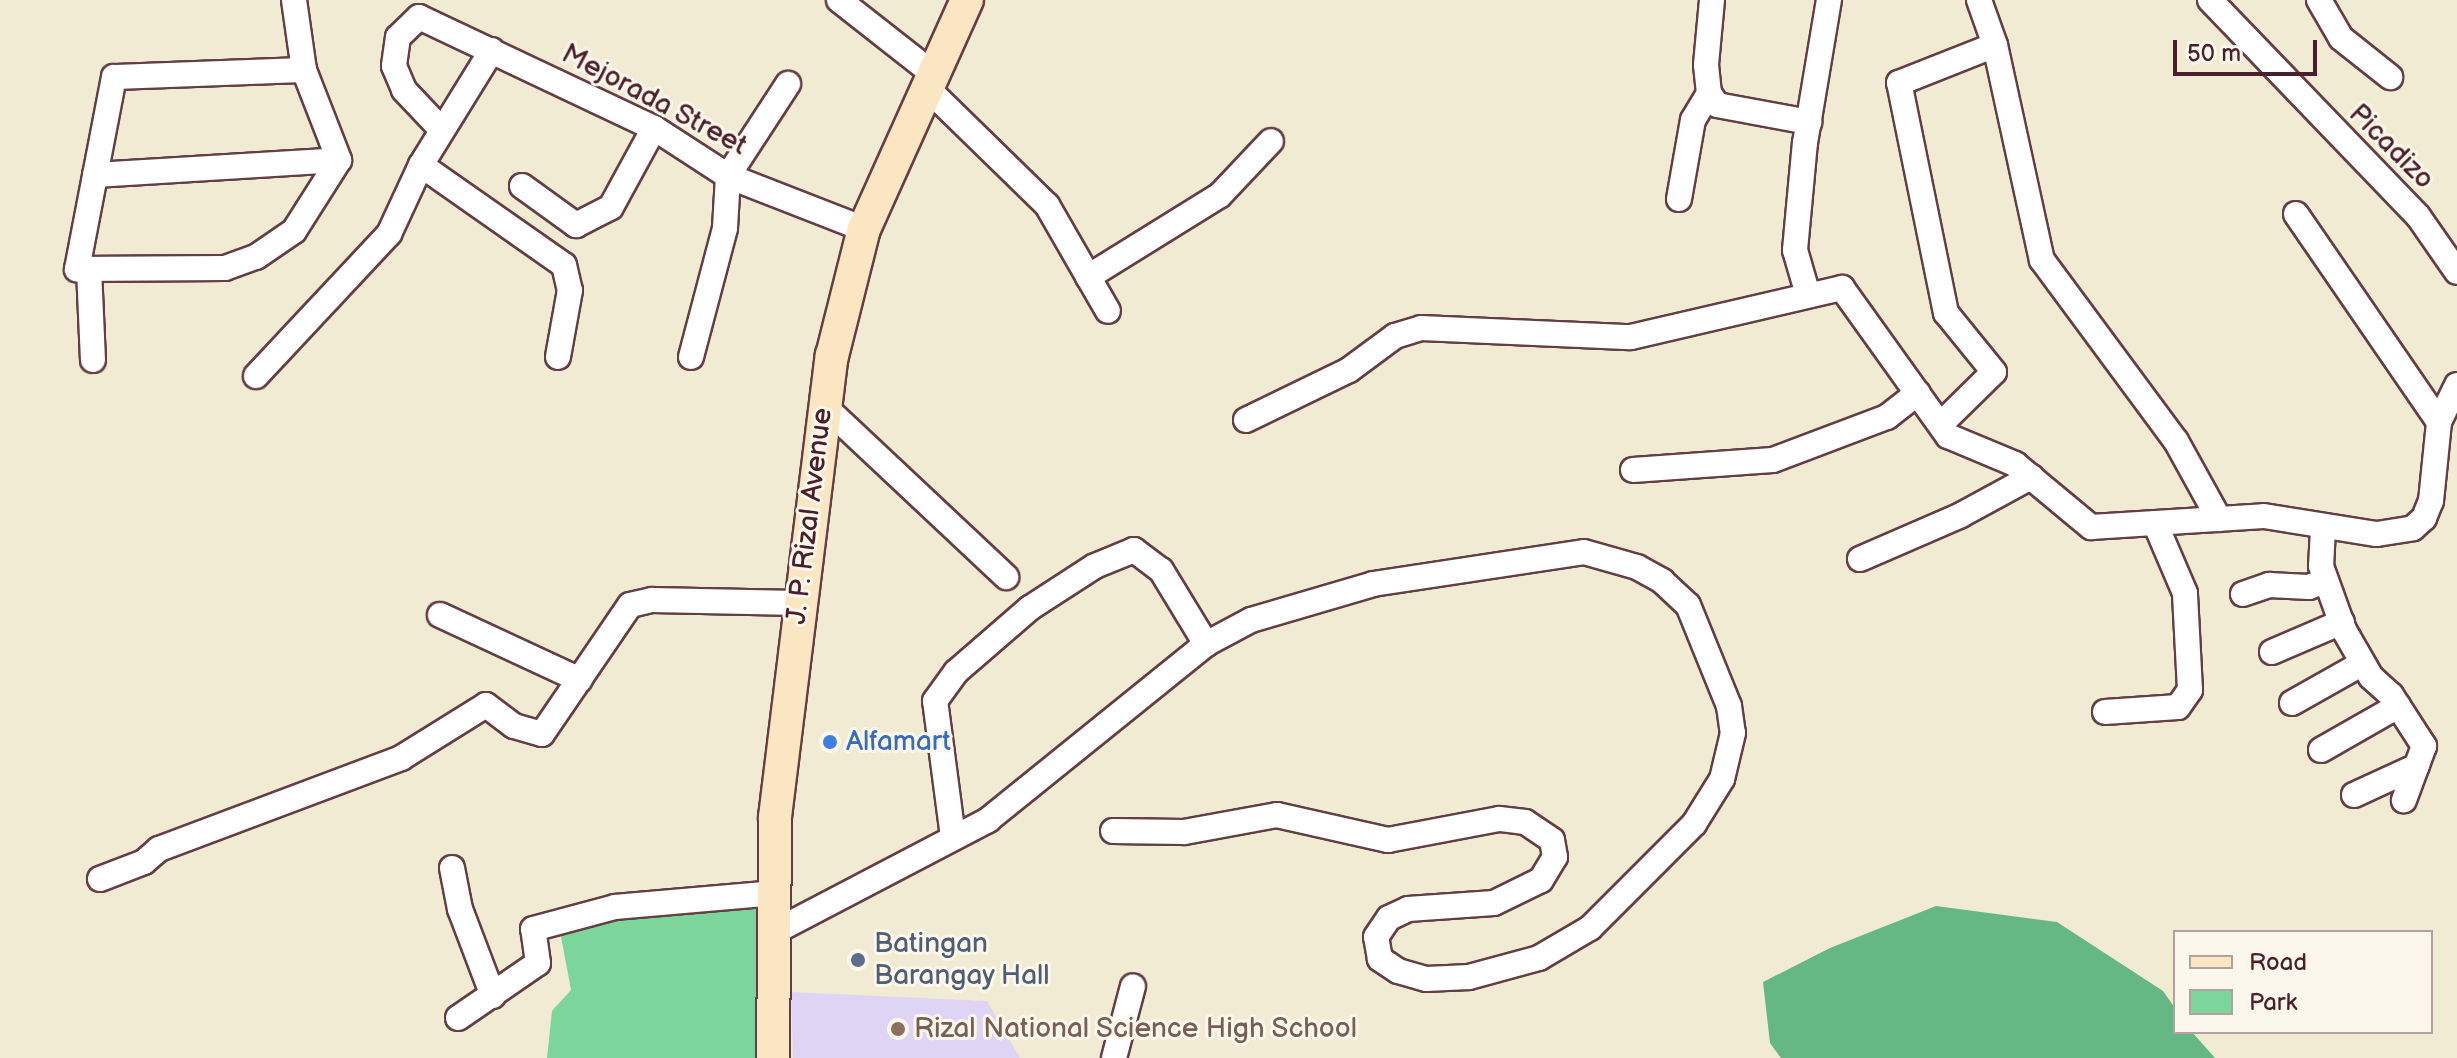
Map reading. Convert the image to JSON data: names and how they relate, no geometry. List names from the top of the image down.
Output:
{
  "streets": {
    "main road": ["J. P. Rizal Avenue"],
    "street": ["Mejorada Street", "Picadizo"]
  },
  "crossings": [
    ["Mejorada Street", "J. P. Rizal Avenue"]
  ],
  "places": ["Alfamart", "Batingan Barangay Hall", "Rizal National Science High School"],
  "legend": ["Road", "Park"],
  "scale_bar": "50 m"
}
